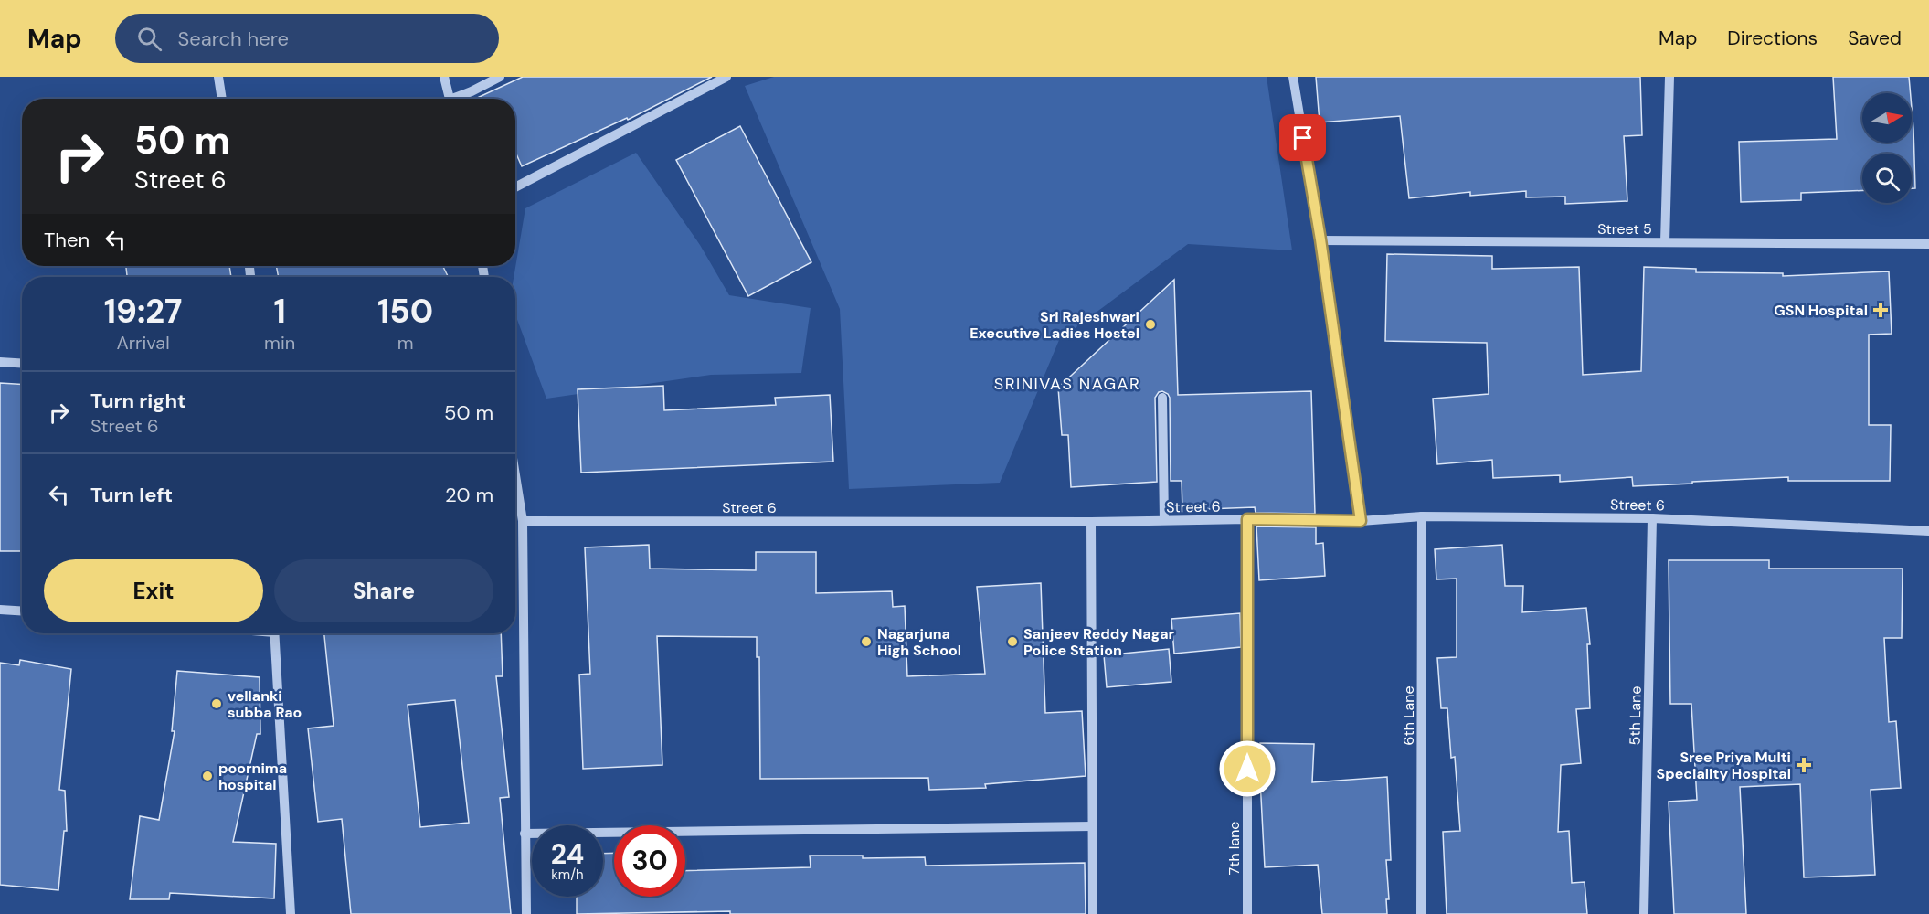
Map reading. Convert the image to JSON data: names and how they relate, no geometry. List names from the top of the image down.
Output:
{
  "streets": {
    "street": [
      "Street 5",
      "Street 6",
      "6th Lane",
      "5th Lane",
      "7th lane"
    ]
  },
  "crossings": [
    ["Street 6", "6th Lane"],
    ["Street 6", "5th Lane"],
    ["Street 6", "7th lane"]
  ],
  "districts": ["SRINIVAS NAGAR"],
  "places": {
    "health": ["GSN Hospital", "Sree Priya Multi Speciality Hospital"],
    "other": [
      "Sri Rajeshwari Executive Ladies Hostel",
      "Nagarjuna High School",
      "Sanjeev Reddy Nagar Police Station",
      "vellanki subba Rao",
      "poornima hospital"
    ]
  },
  "north": "right",
  "page": {
    "header": "Map",
    "search": "Search here",
    "nav": ["Map", "Directions", "Saved"],
    "turn": ["50 m", "Street 6"],
    "then": "Then",
    "eta": [
      "19:27",
      "Arrival",
      "1",
      "min",
      "150",
      "m"
    ],
    "list": [
      {
        "name": "Turn right",
        "note": "Street 6",
        "value": "50 m"
      },
      {
        "name": "Turn left",
        "value": "20 m"
      }
    ],
    "buttons": ["Exit", "Share"],
    "speed": "24 km/h",
    "limit": "30"
  }
}
